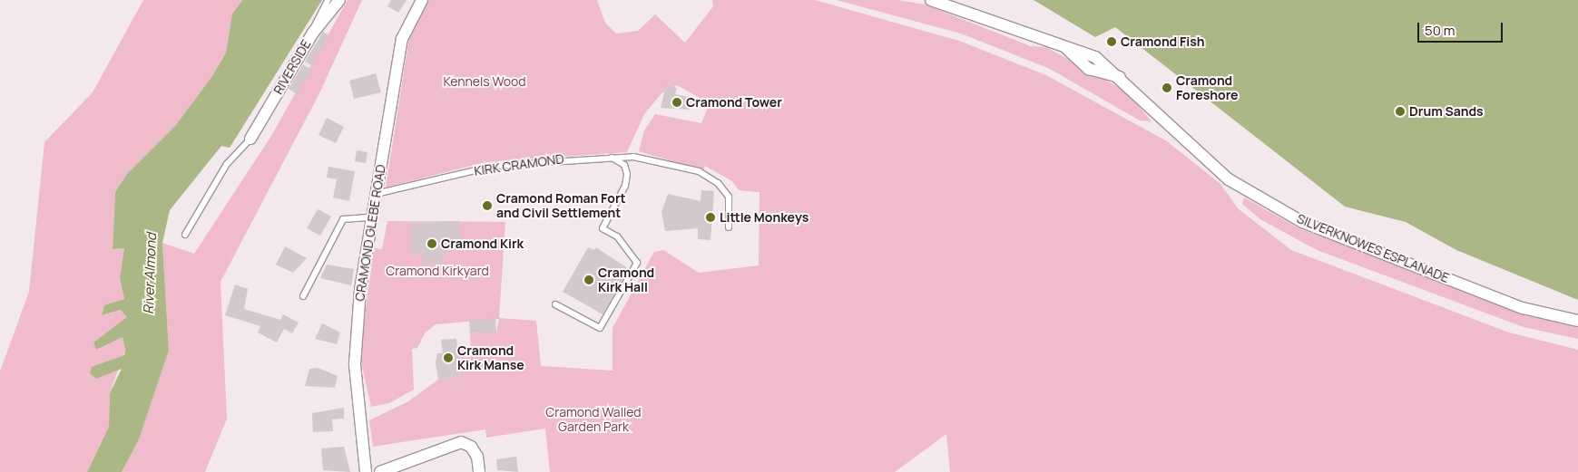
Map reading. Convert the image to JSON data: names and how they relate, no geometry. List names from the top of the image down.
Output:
{
  "streets": {
    "street": ["RIVERSIDE", "CRAMOND GLEBE ROAD", "SILVERKNOWES ESPLANADE"],
    "lane": ["KIRK CRAMOND"]
  },
  "crossings": [
    ["KIRK CRAMOND", "CRAMOND GLEBE ROAD"]
  ],
  "water": ["River Almond"],
  "parks": ["Kennels Wood", "Cramond Kirkyard", "Cramond Walled Garden Park"],
  "places": [
    "Cramond Fish",
    "Cramond Foreshore",
    "Cramond Tower",
    "Drum Sands",
    "Cramond Roman Fort and Civil Settlement",
    "Little Monkeys",
    "Cramond Kirk",
    "Cramond Kirk Hall",
    "Cramond Kirk Manse"
  ],
  "scale_bar": "50 m"
}
